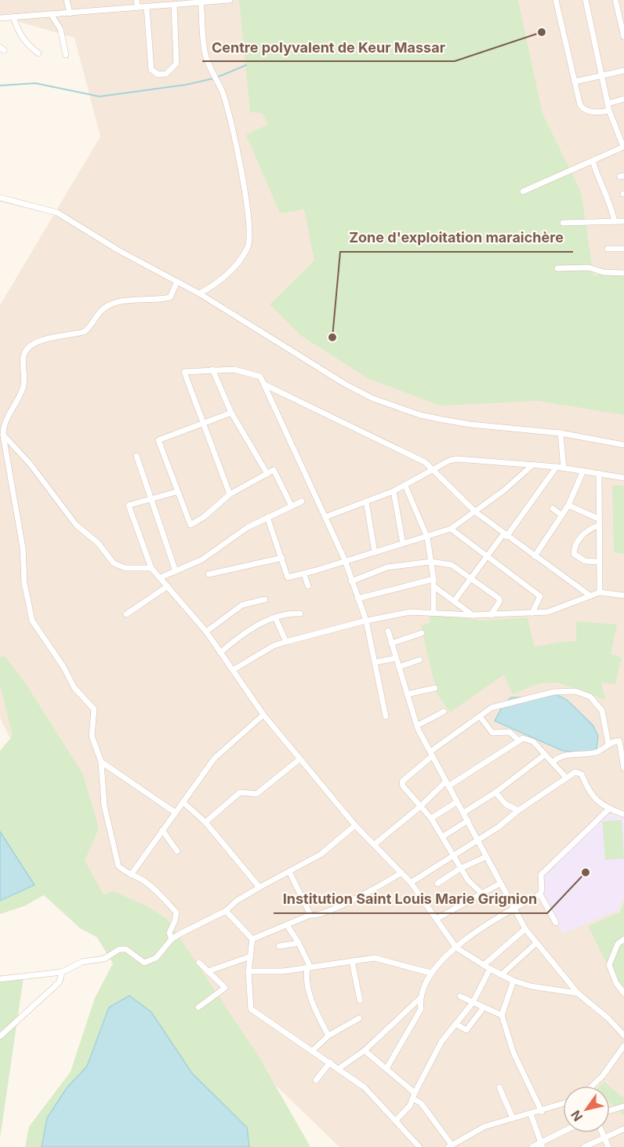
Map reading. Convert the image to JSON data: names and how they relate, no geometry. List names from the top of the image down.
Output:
{
  "places": ["Centre polyvalent de Keur Massar", "Zone d'exploitation maraichère", "Institution Saint Louis Marie Grignion"],
  "north": "bottom left"
}
